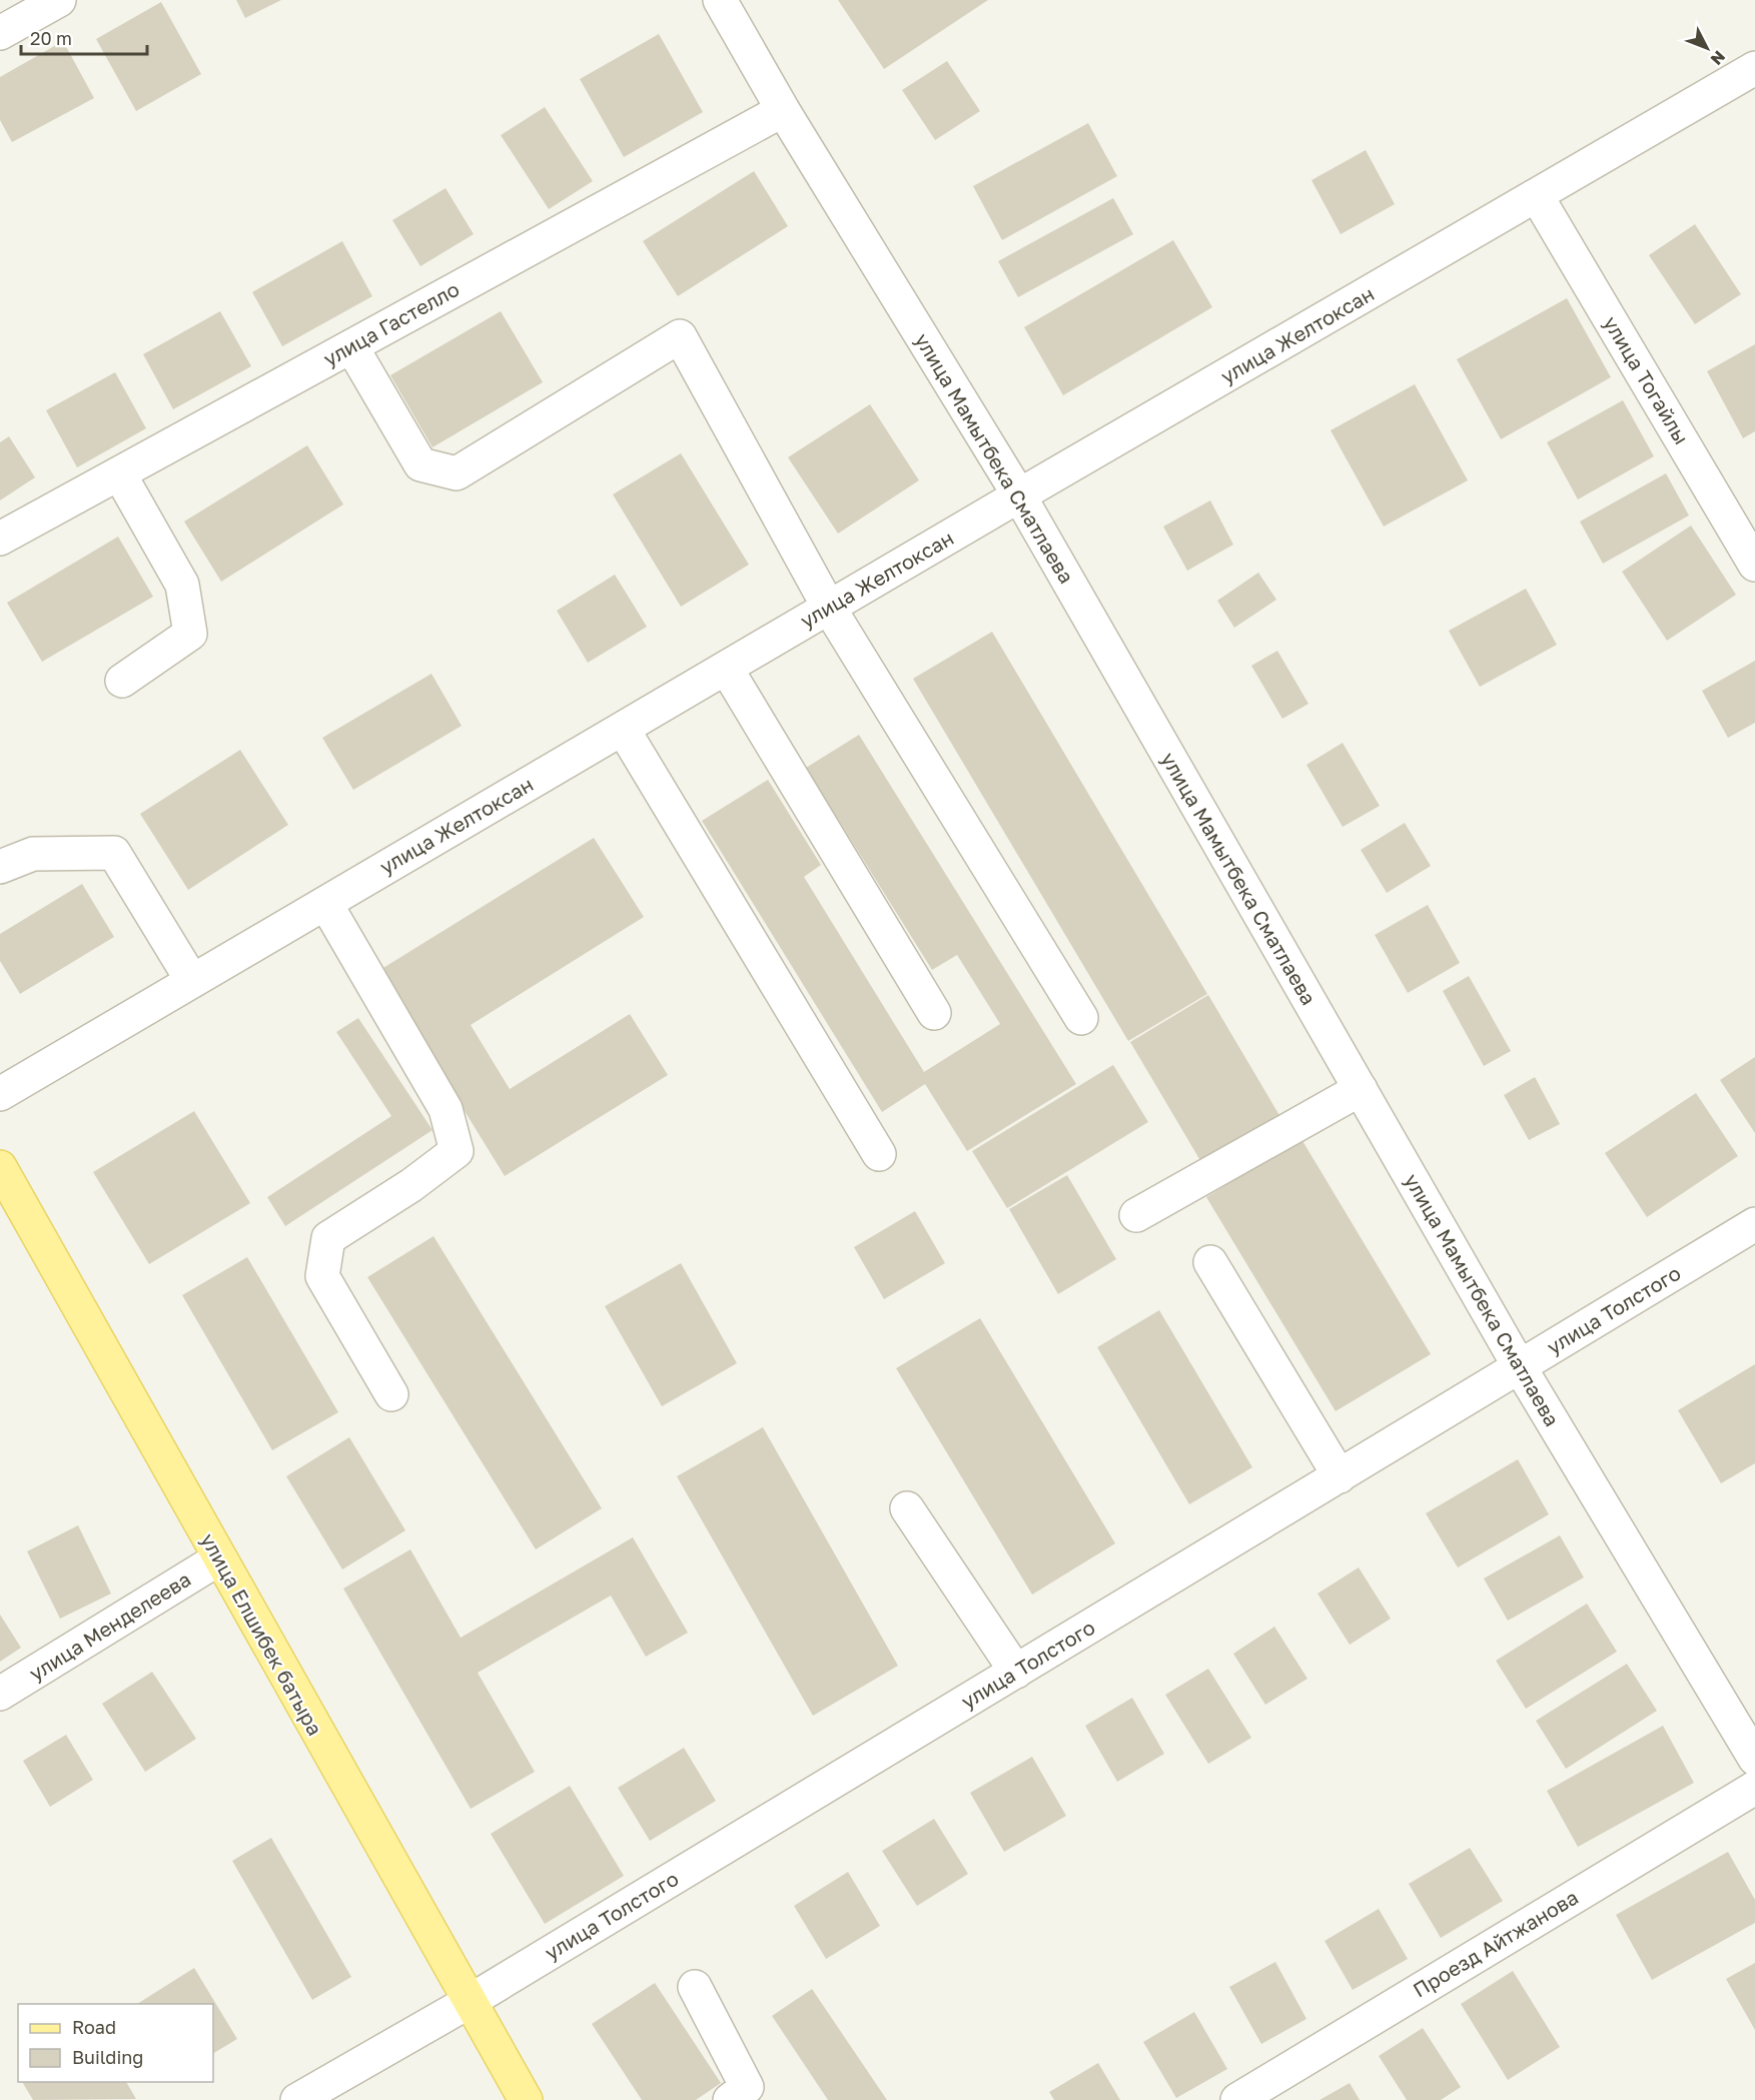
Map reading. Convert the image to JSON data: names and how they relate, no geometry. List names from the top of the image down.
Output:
{
  "streets": {
    "main road": ["улица Елшибек батыра"],
    "street": [
      "улица Гастелло",
      "улица Желтоксан",
      "улица Тогайлы",
      "улица Мамытбека Сматлаева",
      "улица Толстого",
      "улица Менделеева",
      "Проезд Айтжанова"
    ]
  },
  "crossings": [
    ["улица Гастелло", "улица Мамытбека Сматлаева"],
    ["улица Желтоксан", "улица Тогайлы"],
    ["улица Желтоксан", "улица Мамытбека Сматлаева"],
    ["улица Мамытбека Сматлаева", "улица Толстого"],
    ["улица Толстого", "улица Елшибек батыра"],
    ["улица Менделеева", "улица Елшибек батыра"]
  ],
  "legend": ["Road", "Building"],
  "scale_bar": "20 m",
  "north": "bottom right"
}
